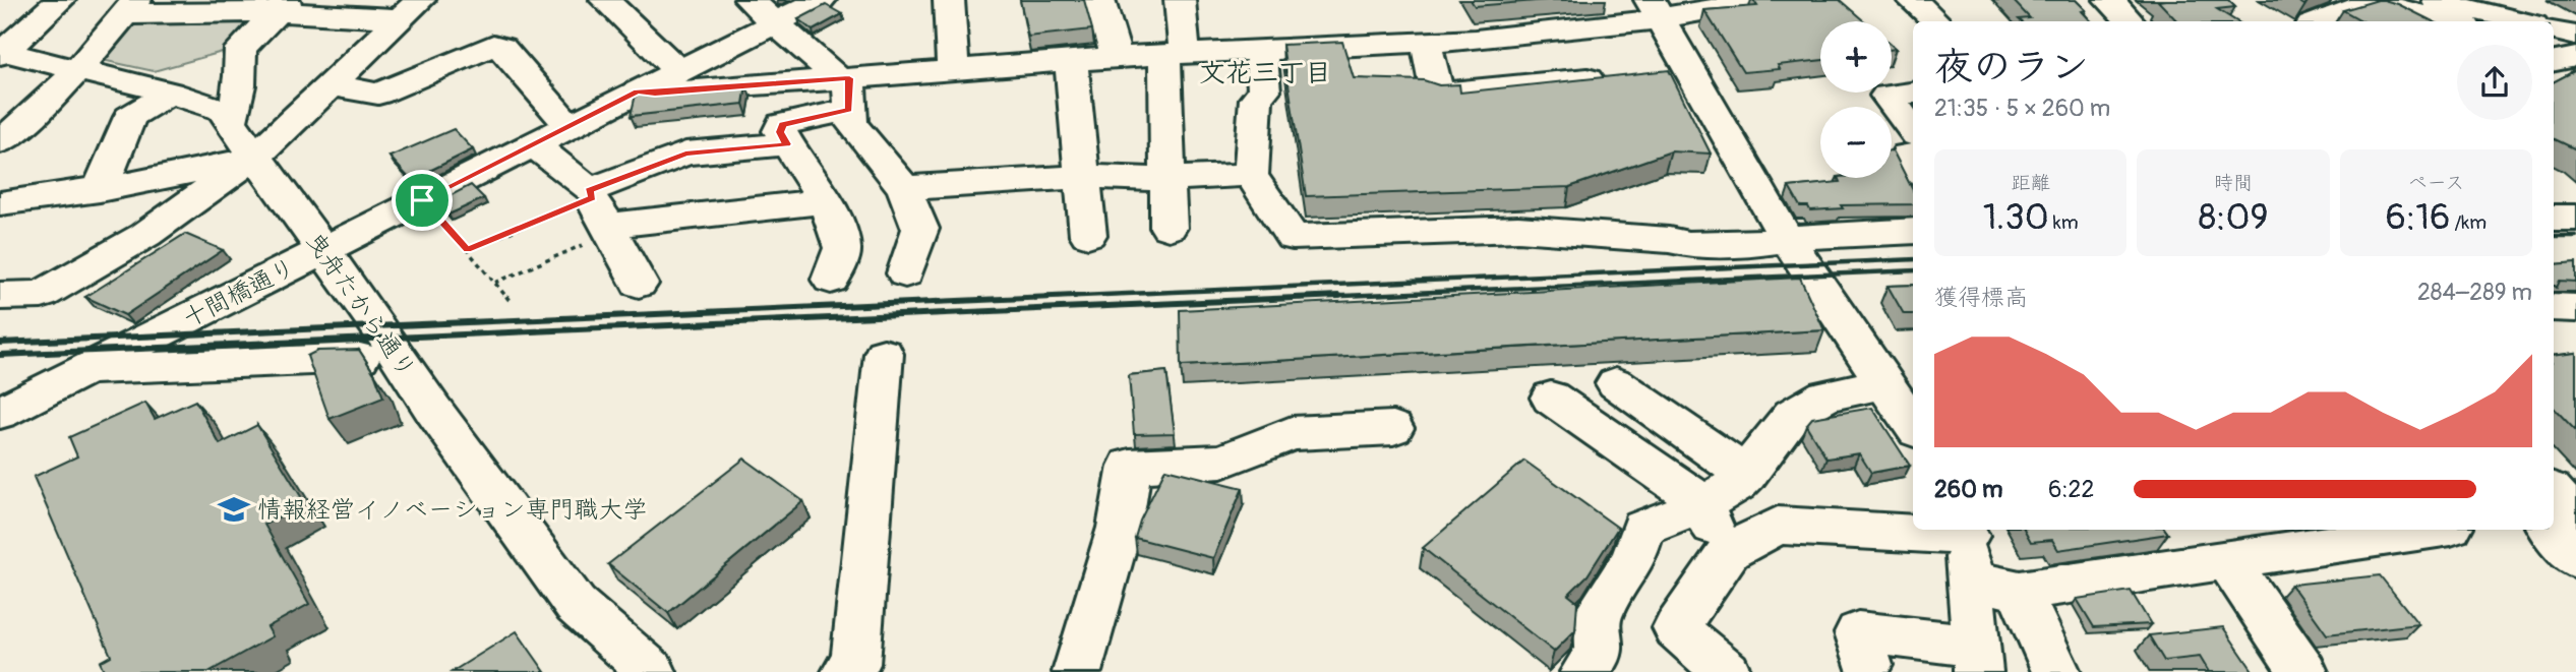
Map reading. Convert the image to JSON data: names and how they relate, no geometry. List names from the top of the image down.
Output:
{
  "streets": {
    "street": ["十間橋通り", "曳舟たから通り"]
  },
  "crossings": [
    ["十間橋通り", "曳舟たから通り"]
  ],
  "districts": ["文花三丁目"],
  "places": {
    "school or university": ["情報経営イノベーション専門職大学"]
  },
  "page": {
    "map_buttons": ["+", "−"],
    "heading": ["夜のラン", "21:35 · 5 × 260 m"],
    "stats": [
      ["距離", "1.30 km"],
      ["時間", "8:09"],
      ["ペース", "6:16 /km"]
    ],
    "chart": ["獲得標高", "284–289 m"],
    "list": [
      {
        "name": "260 m",
        "note": "6:22"
      }
    ]
  }
}
